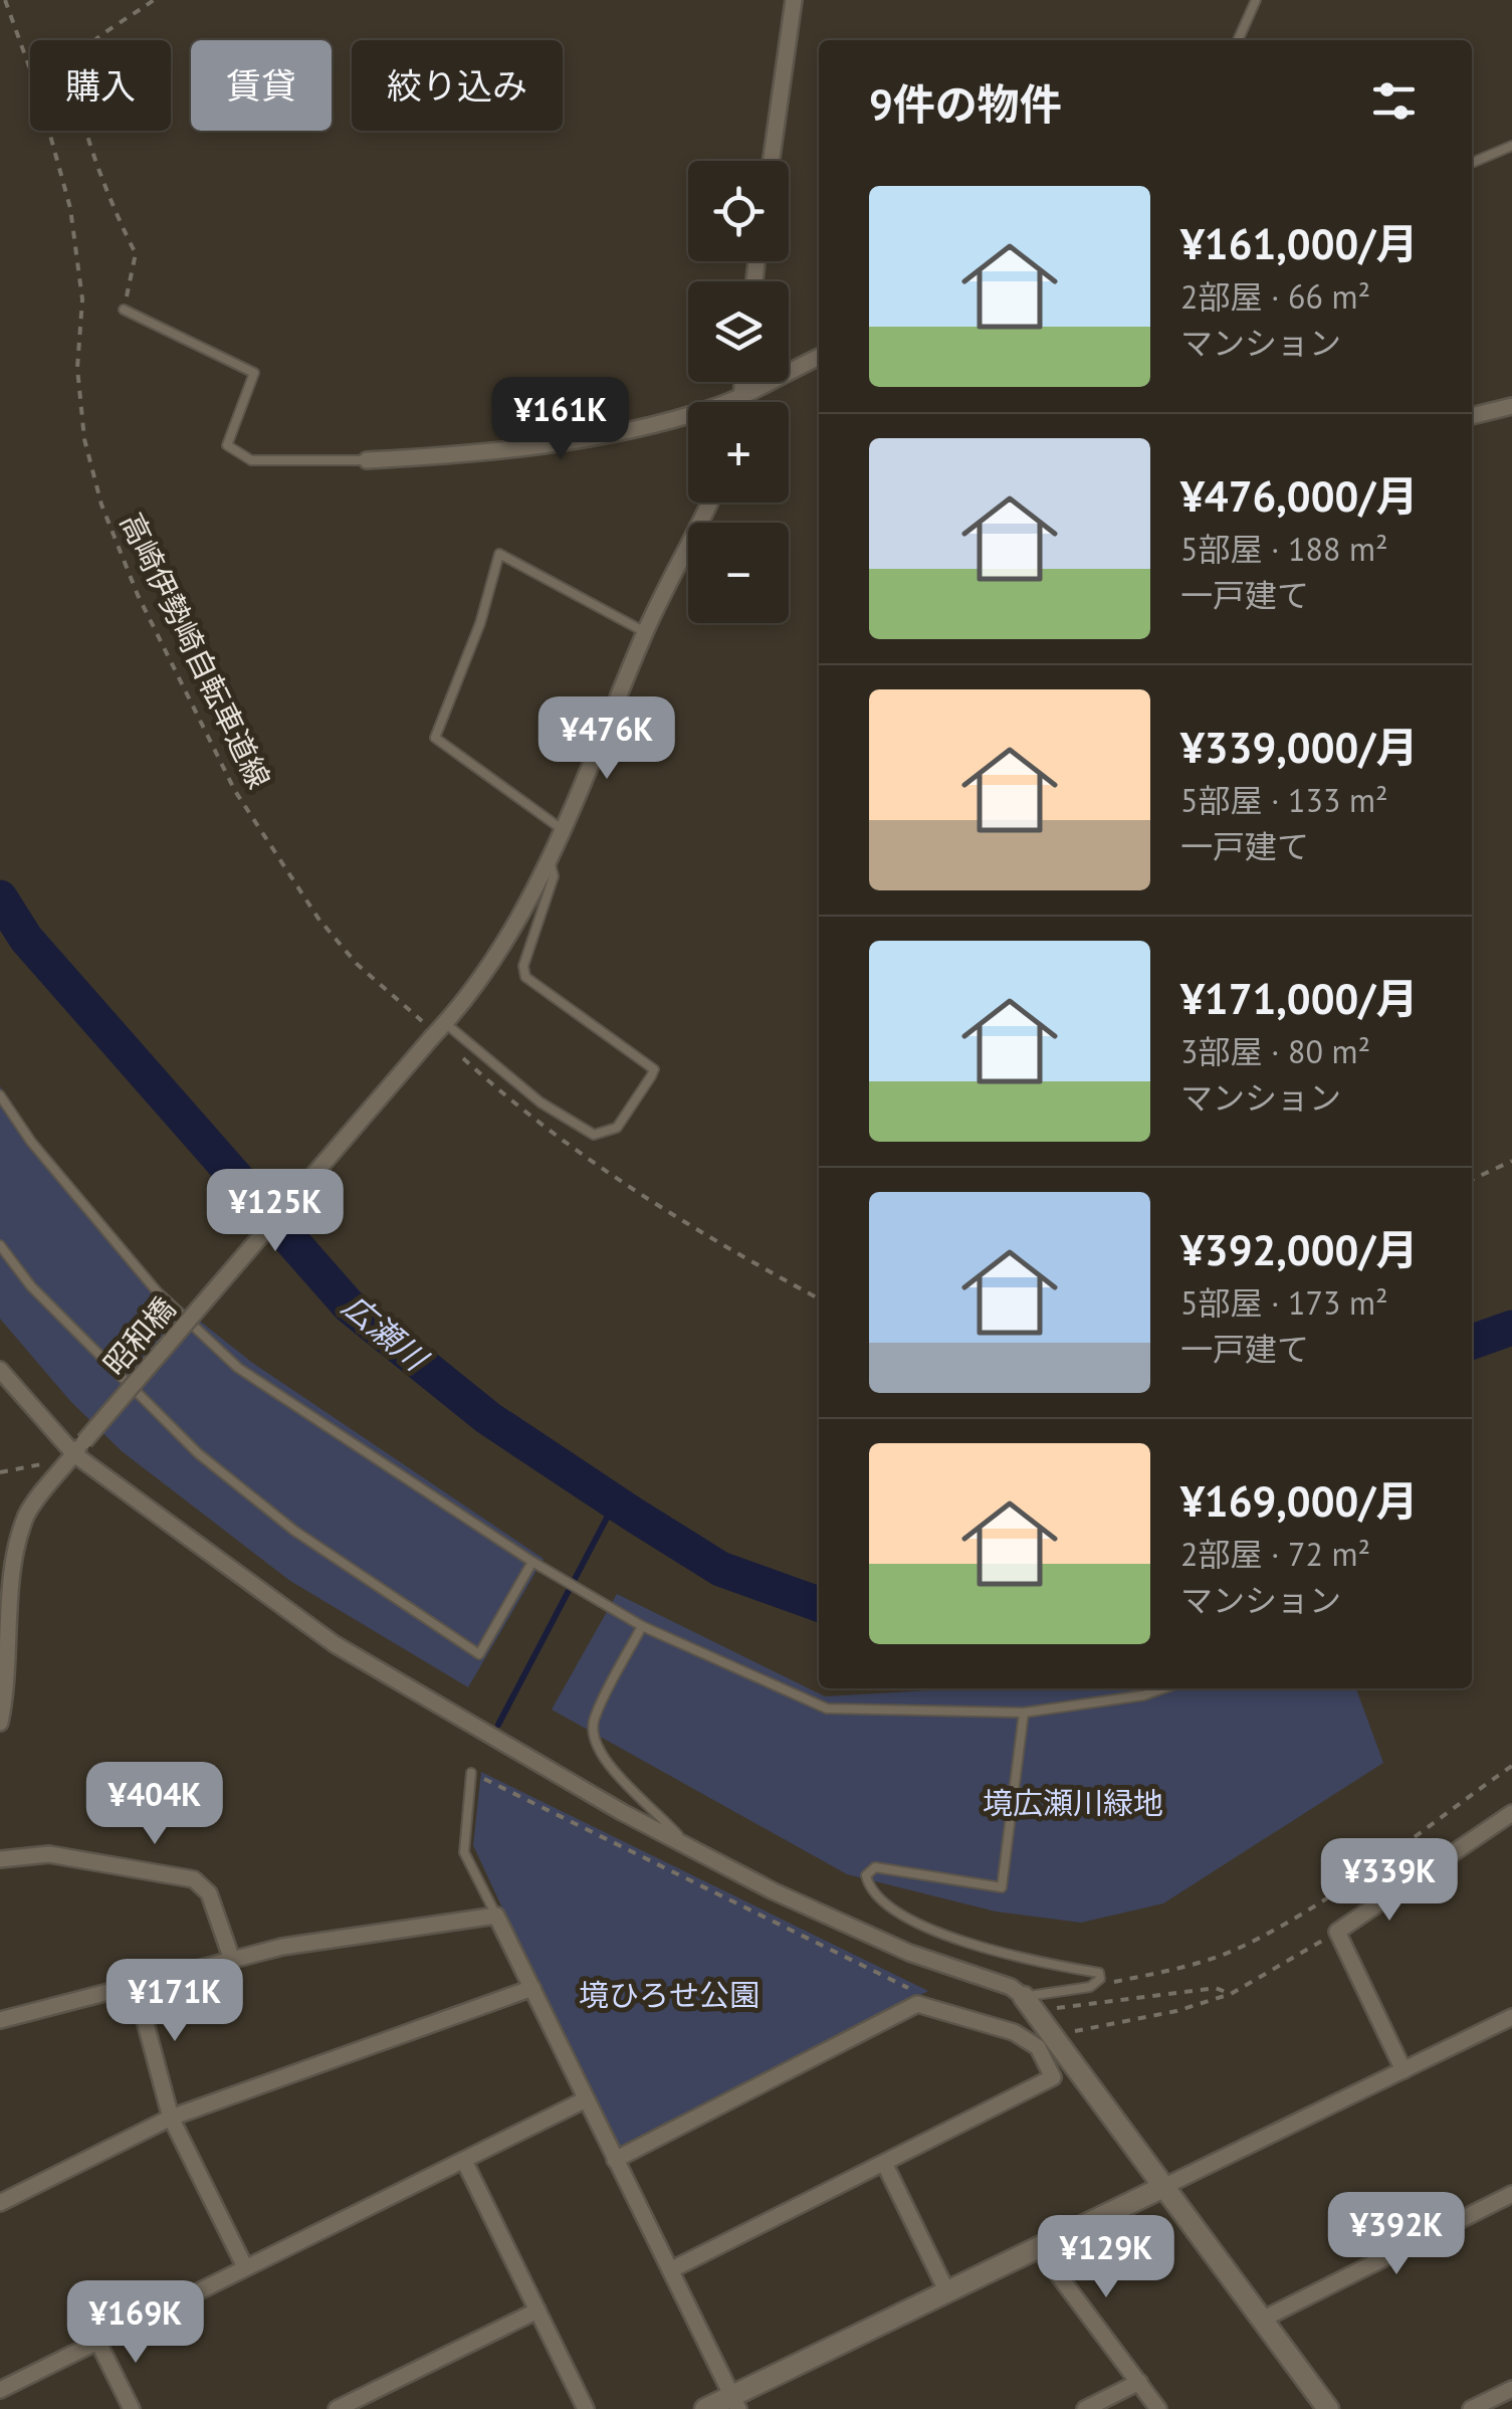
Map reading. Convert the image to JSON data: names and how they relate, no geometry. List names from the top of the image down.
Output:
{
  "streets": {
    "street": ["昭和橋"],
    "path": ["高崎伊勢崎自転車道線"]
  },
  "crossings": [
    ["高崎伊勢崎自転車道線", "昭和橋"]
  ],
  "water": ["広瀬川"],
  "parks": ["境広瀬川緑地", "境ひろせ公園"],
  "page": {
    "chip": ["購入", "賃貸", "絞り込み"],
    "heading": "9件の物件",
    "map_buttons": ["+", "−"],
    "list": [
      {
        "name": "¥161,000/月",
        "note": "2部屋 · 66 m² · マンション"
      },
      {
        "name": "¥476,000/月",
        "note": "5部屋 · 188 m² · 一戸建て"
      },
      {
        "name": "¥339,000/月",
        "note": "5部屋 · 133 m² · 一戸建て"
      },
      {
        "name": "¥171,000/月",
        "note": "3部屋 · 80 m² · マンション"
      },
      {
        "name": "¥392,000/月",
        "note": "5部屋 · 173 m² · 一戸建て"
      },
      {
        "name": "¥169,000/月",
        "note": "2部屋 · 72 m² · マンション"
      }
    ],
    "price": [
      "¥161K",
      "¥476K",
      "¥125K",
      "¥404K",
      "¥339K",
      "¥171K",
      "¥392K",
      "¥129K",
      "¥169K"
    ]
  }
}
